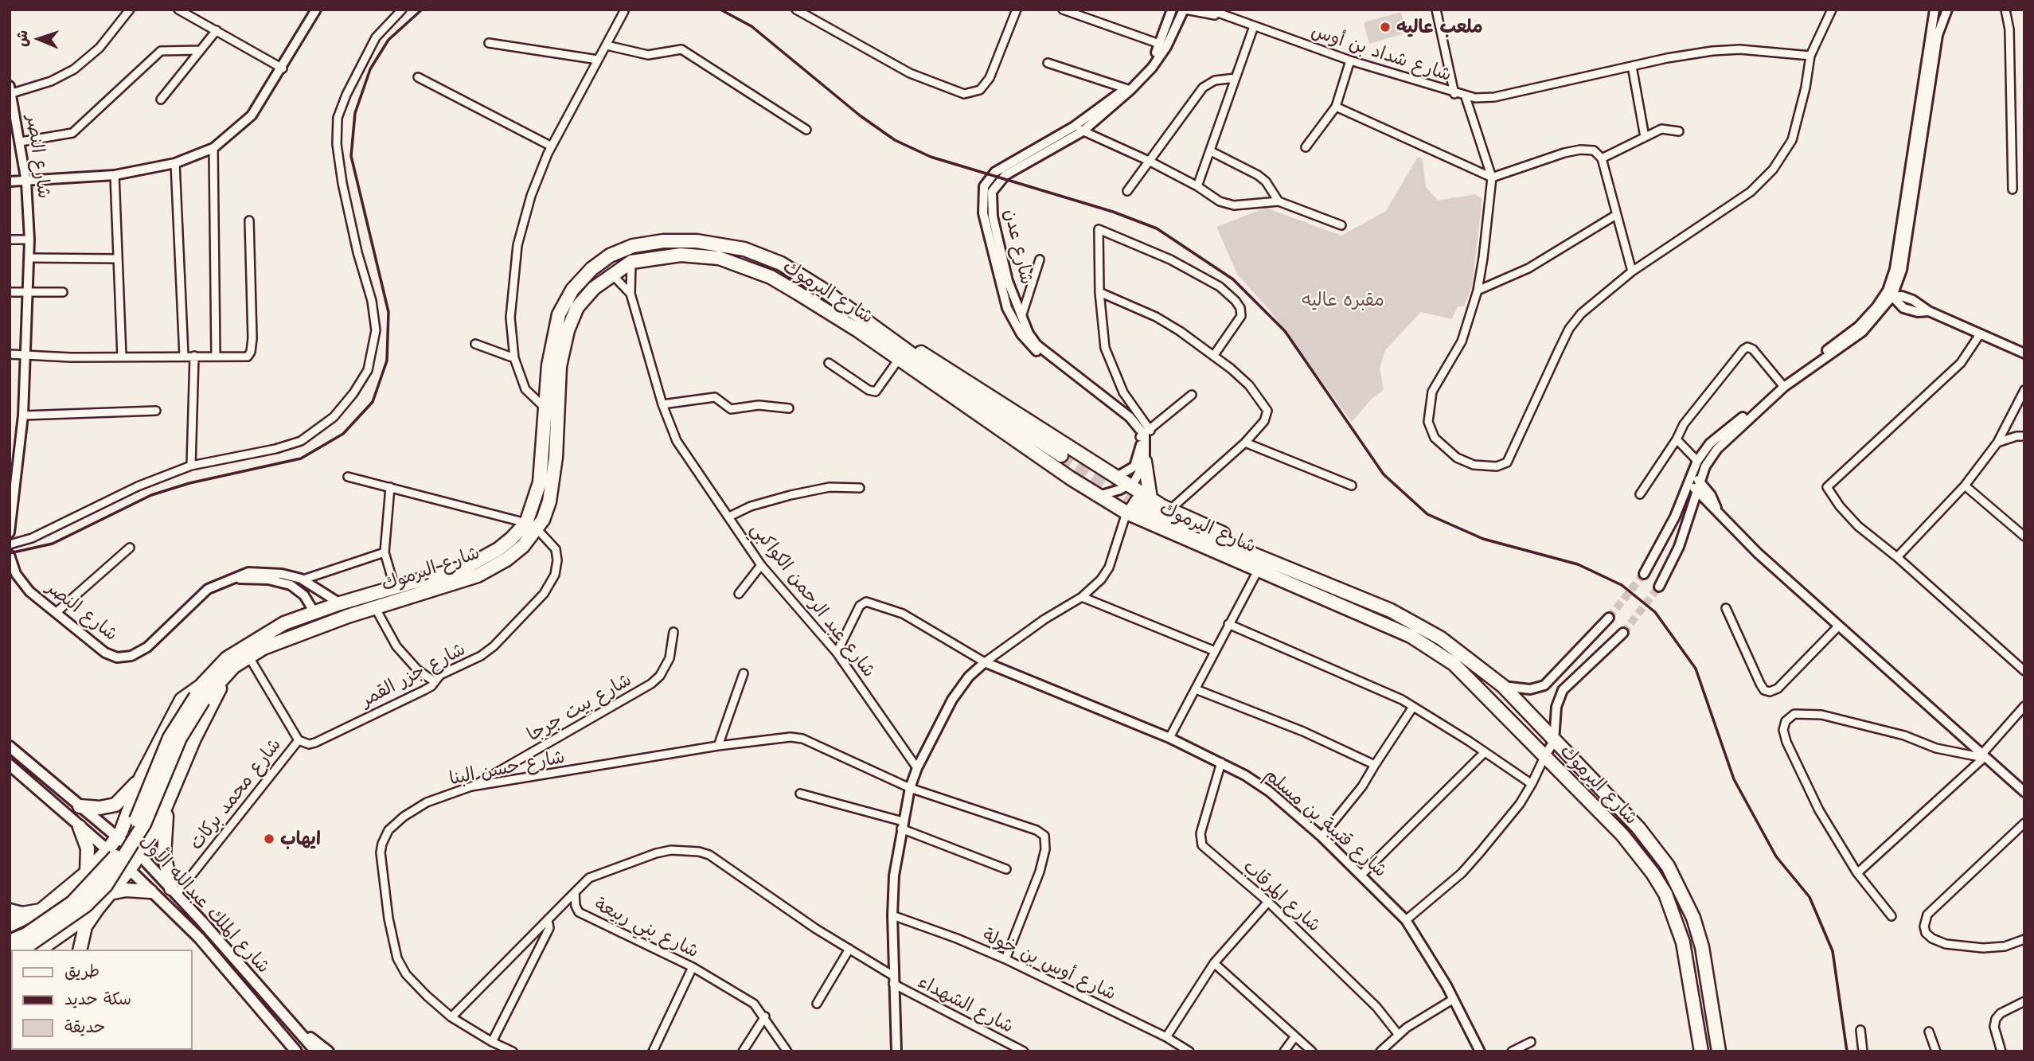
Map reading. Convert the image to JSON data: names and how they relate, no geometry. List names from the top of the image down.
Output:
{
  "streets": {
    "highway": ["شارع اليرموك"],
    "main road": ["شارع الملك عبدالله الأول"],
    "street": [
      "شارع شداد بن أوس",
      "شارع النصر",
      "شارع عدن",
      "شارع عبد الرحمن الكواكبي",
      "شارع جزر القمر",
      "شارع بيت جرجا",
      "شارع حسن البنا",
      "شارع محمد بركات",
      "شارع قتيبة بن مسلم",
      "شارع المرقاب",
      "شارع بني ربيعة",
      "شارع أوس بن خولة",
      "شارع الشهداء"
    ]
  },
  "crossings": [
    ["شارع شداد بن أوس", "شارع عدن"],
    ["شارع النصر", "شارع اليرموك"],
    ["شارع اليرموك", "شارع عبد الرحمن الكواكبي"],
    ["شارع اليرموك", "شارع جزر القمر"],
    ["شارع جزر القمر", "شارع محمد بركات"],
    ["شارع بيت جرجا", "شارع حسن البنا"],
    ["شارع محمد بركات", "شارع الملك عبدالله الأول"],
    ["شارع قتيبة بن مسلم", "شارع المرقاب"],
    ["شارع بني ربيعة", "شارع الشهداء"]
  ],
  "parks": ["مقبره عاليه"],
  "places": ["ملعب عاليه", "ايهاب"],
  "legend": ["طريق", "سكة حديد", "حديقة"],
  "north": "left"
}
